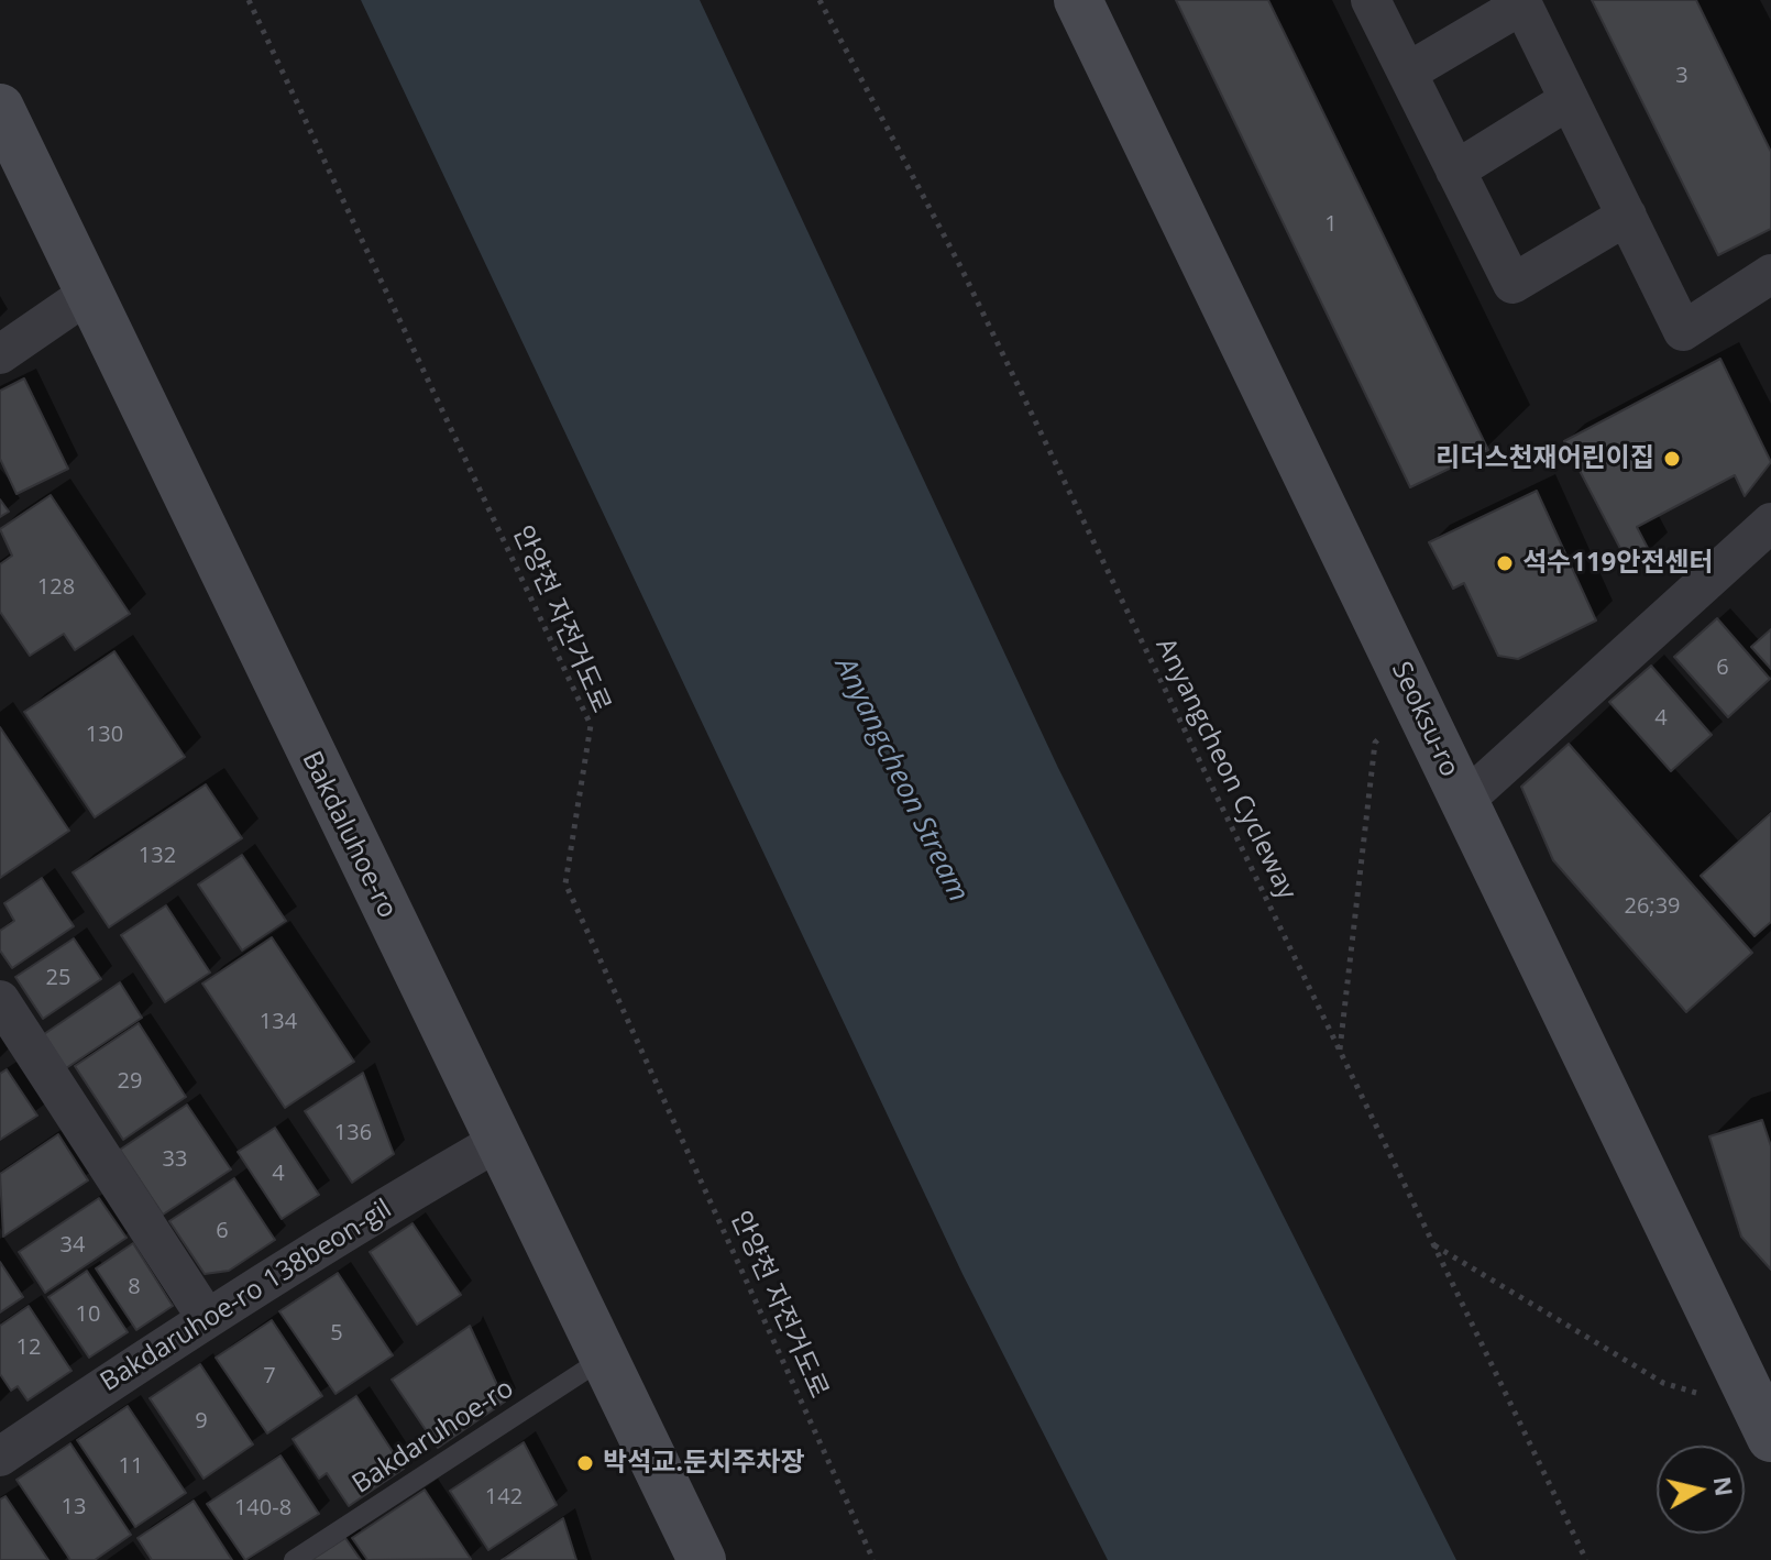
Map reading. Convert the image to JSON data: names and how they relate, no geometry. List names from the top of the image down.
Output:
{
  "streets": {
    "street": ["Seoksu-ro", "Bakdaluhoe-ro", "Bakdaruhoe-ro 138beon-gil"],
    "lane": ["Bakdaruhoe-ro"],
    "path": ["안양천 자전거도로", "Anyangcheon Cycleway"]
  },
  "crossings": [
    ["Bakdaluhoe-ro", "Bakdaruhoe-ro 138beon-gil"],
    ["Bakdaluhoe-ro", "Bakdaruhoe-ro"]
  ],
  "water": ["Anyangcheon Stream"],
  "places": ["리더스천재어린이집", "석수119안전센터", "박석교.둔치주차장"],
  "house_numbers": [
    "3",
    "1",
    "128",
    "6",
    "4",
    "130",
    "132",
    "26;39",
    "25",
    "134",
    "29",
    "136",
    "33",
    "4",
    "6",
    "34",
    "8",
    "10",
    "5",
    "12",
    "7",
    "9",
    "11",
    "142",
    "13",
    "140-8"
  ],
  "north": "right"
}
